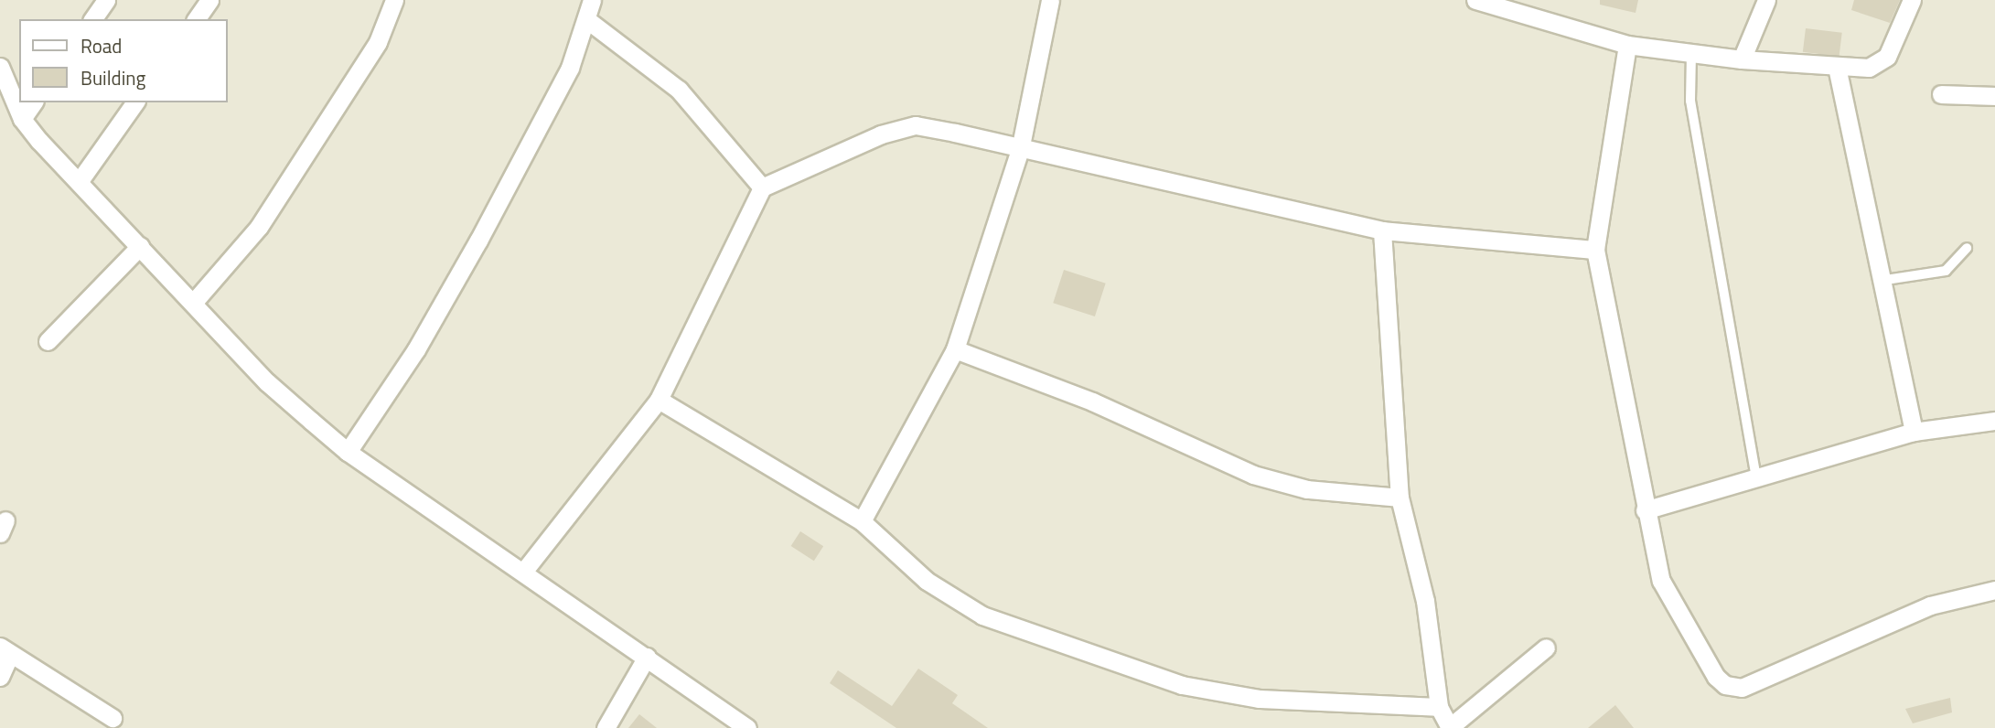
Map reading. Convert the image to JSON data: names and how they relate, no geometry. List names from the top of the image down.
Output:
{
  "legend": ["Road", "Building"]
}
